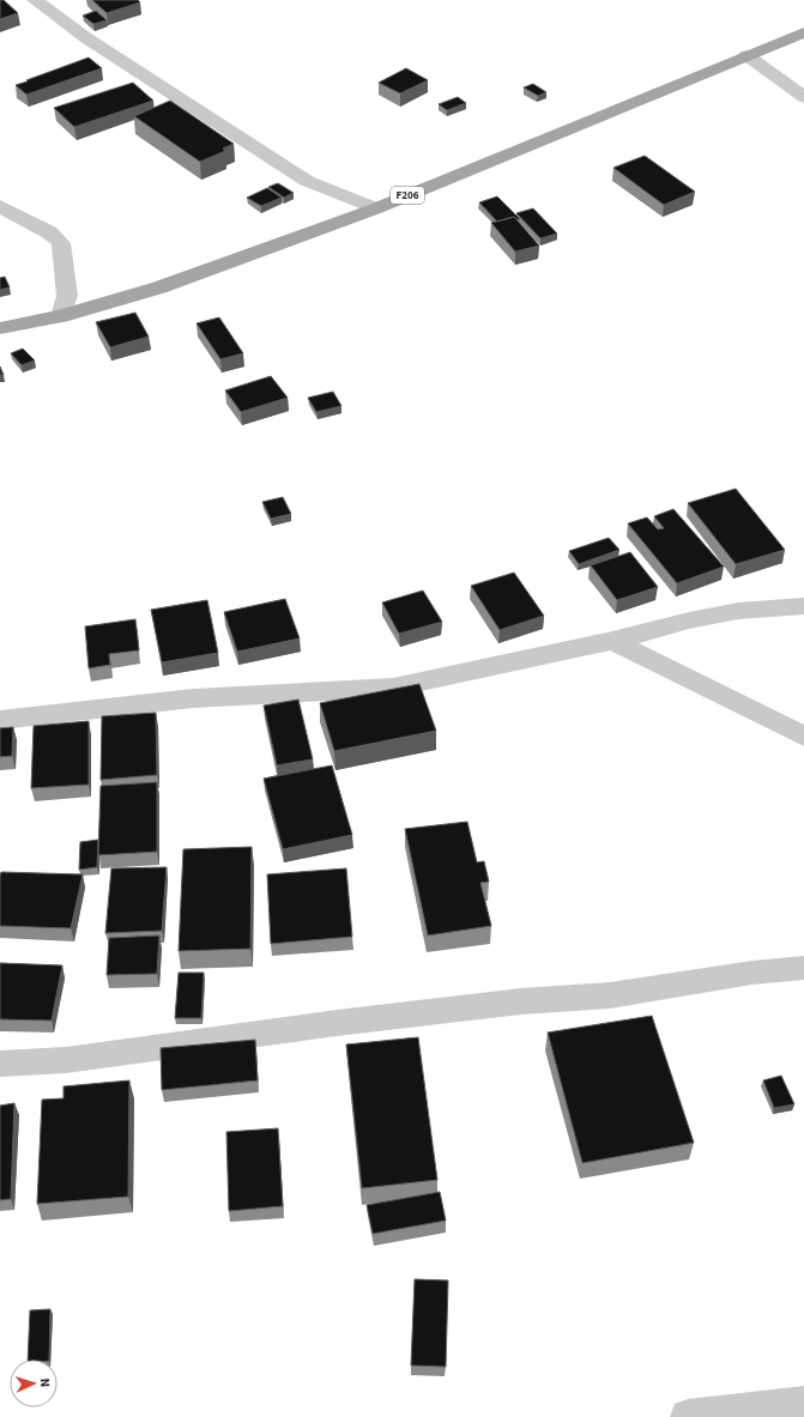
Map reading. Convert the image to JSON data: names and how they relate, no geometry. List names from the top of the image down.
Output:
{
  "streets": {
    "main road": ["F206"]
  },
  "north": "right"
}
